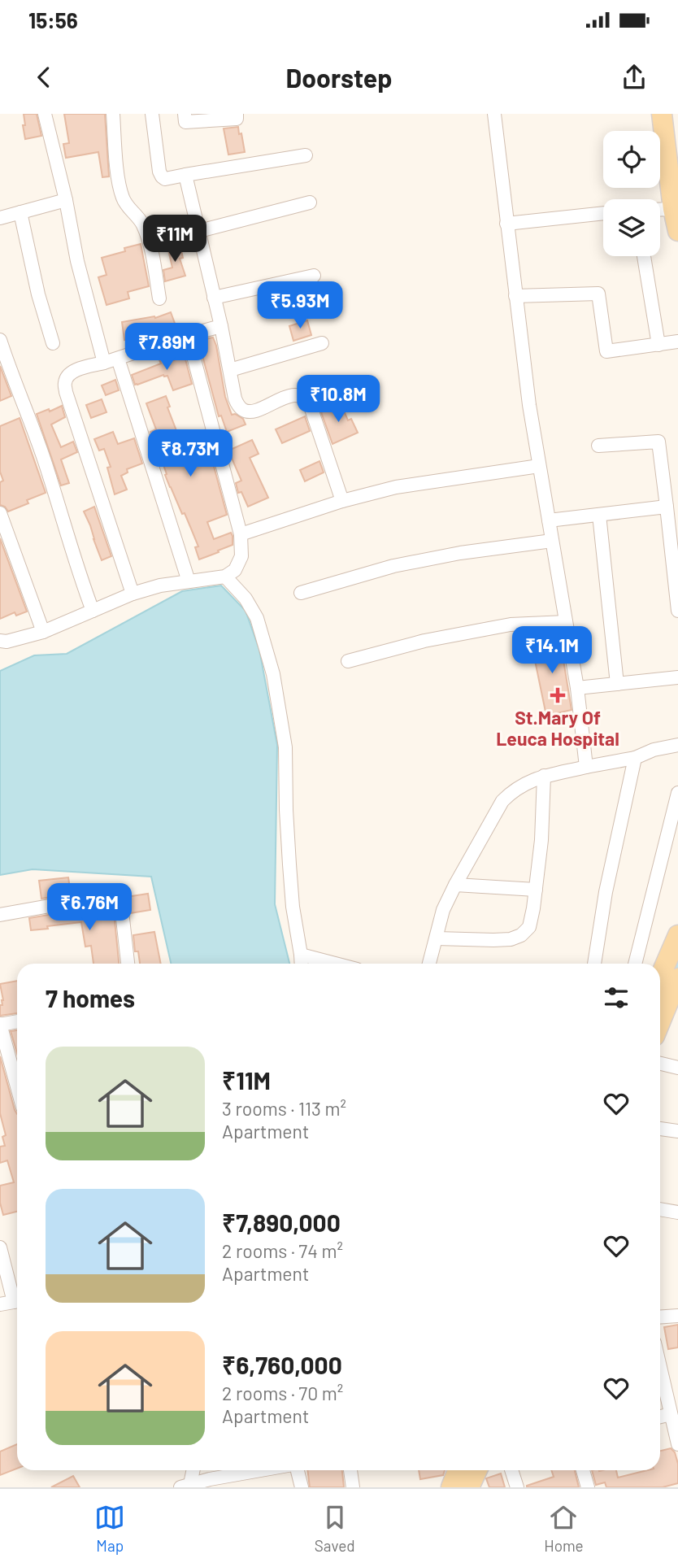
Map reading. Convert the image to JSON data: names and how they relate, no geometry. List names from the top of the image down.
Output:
{
  "places": {
    "health": ["St.Mary Of Leuca Hospital"]
  },
  "page": {
    "status": "15:56",
    "header": "Doorstep",
    "price": [
      "₹11M",
      "₹5.93M",
      "₹7.89M",
      "₹10.8M",
      "₹8.73M",
      "₹14.1M",
      "₹6.76M"
    ],
    "heading": "7 homes",
    "list": [
      {
        "name": "₹11M",
        "note": "3 rooms · 113 m² · Apartment"
      },
      {
        "name": "₹7,890,000",
        "note": "2 rooms · 74 m² · Apartment"
      },
      {
        "name": "₹6,760,000",
        "note": "2 rooms · 70 m² · Apartment"
      }
    ],
    "tabs": ["Map", "Saved", "Home"]
  }
}
